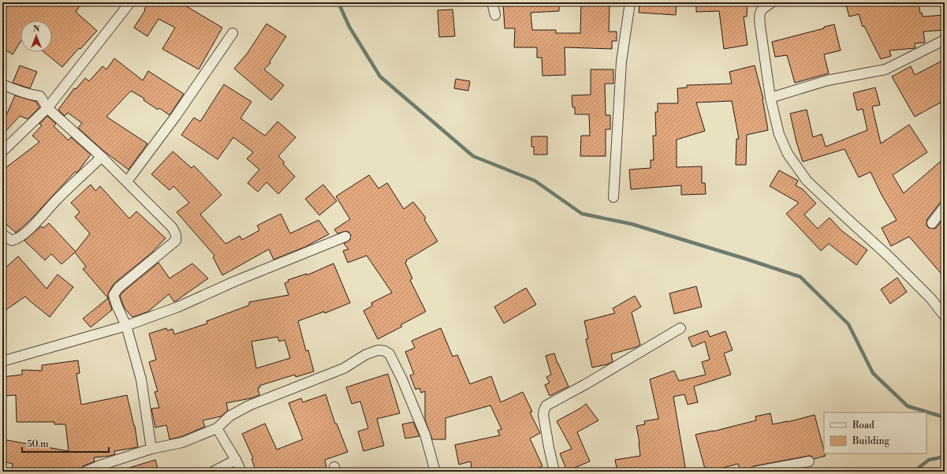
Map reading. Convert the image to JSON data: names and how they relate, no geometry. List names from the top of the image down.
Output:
{
  "legend": ["Road", "Building"],
  "scale_bar": "50 m",
  "north": "top"
}
